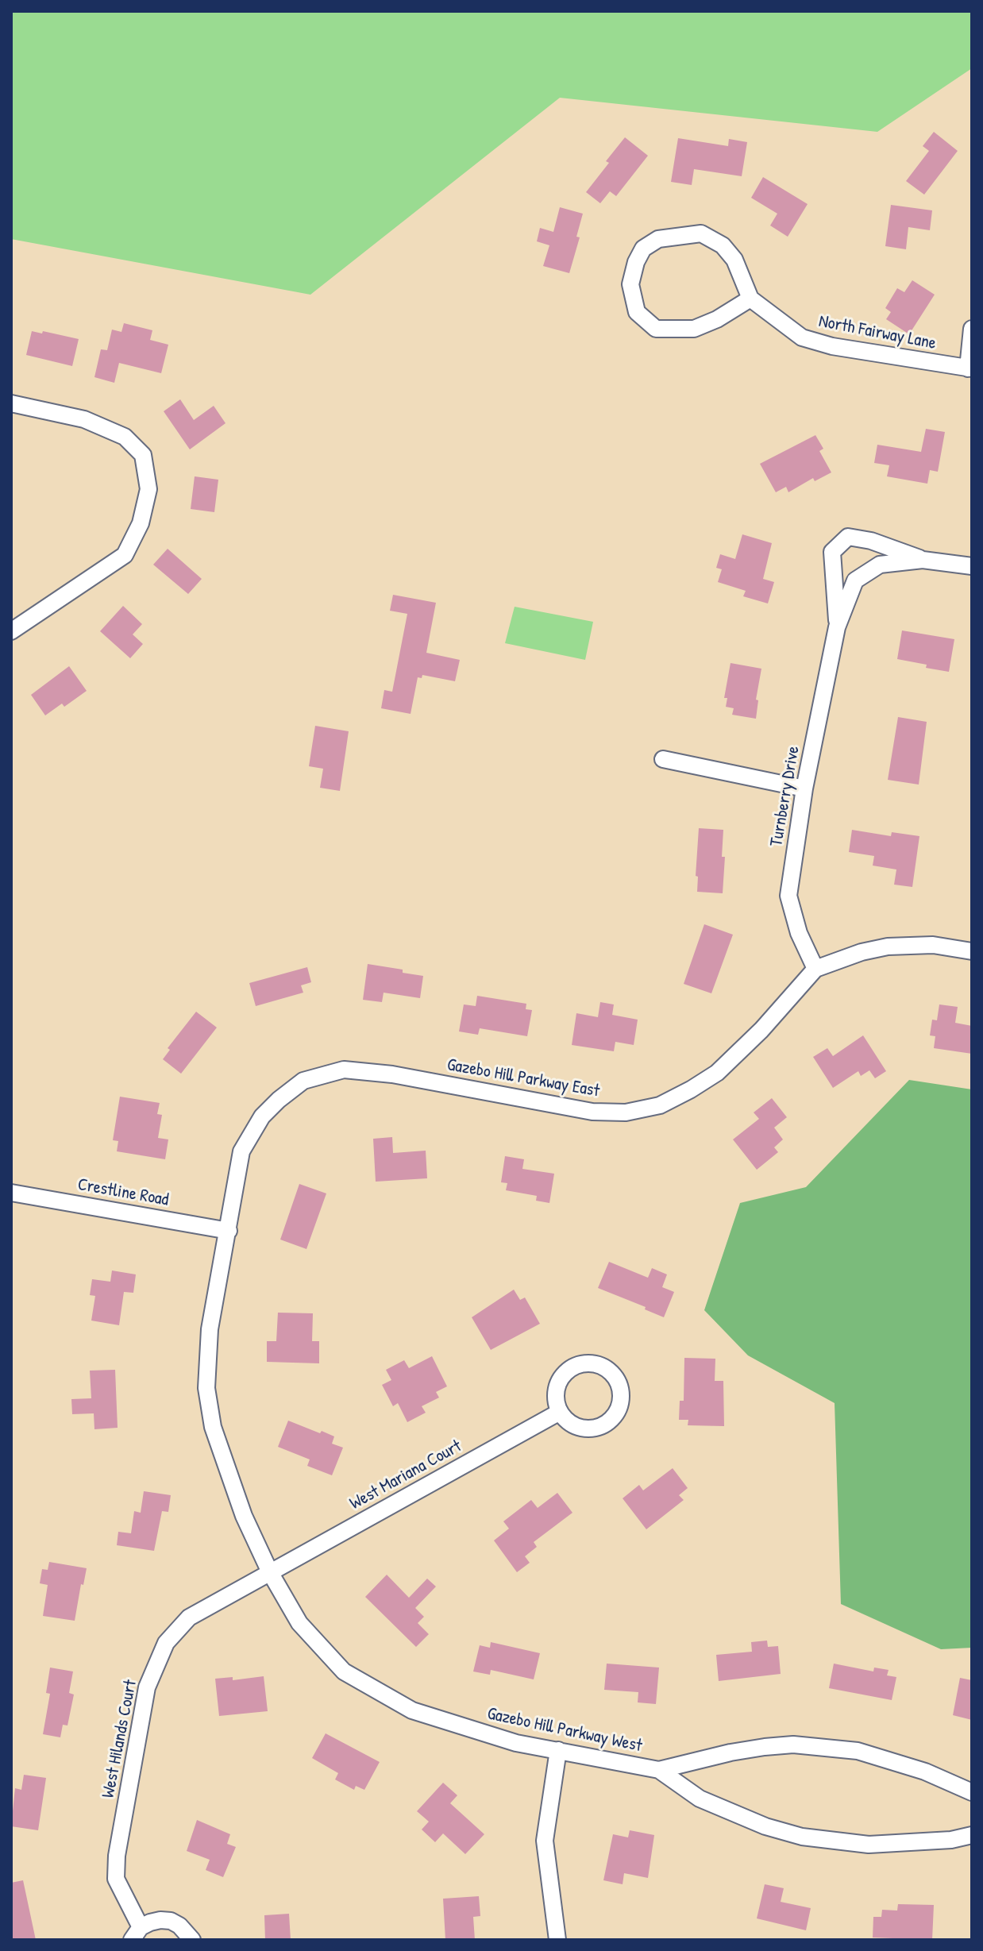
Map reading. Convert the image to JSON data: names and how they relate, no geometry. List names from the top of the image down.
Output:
{
  "streets": {
    "street": [
      "North Fairway Lane",
      "Turnberry Drive",
      "Gazebo Hill Parkway East",
      "Crestline Road",
      "West Mariana Court",
      "Gazebo Hill Parkway West",
      "West Hilands Court"
    ]
  },
  "crossings": [
    ["Turnberry Drive", "Gazebo Hill Parkway East"],
    ["Gazebo Hill Parkway East", "Crestline Road"],
    ["Gazebo Hill Parkway East", "Gazebo Hill Parkway West"],
    ["Crestline Road", "Gazebo Hill Parkway West"],
    ["West Mariana Court", "Gazebo Hill Parkway West"],
    ["West Mariana Court", "West Hilands Court"],
    ["Gazebo Hill Parkway West", "West Hilands Court"]
  ]
}
